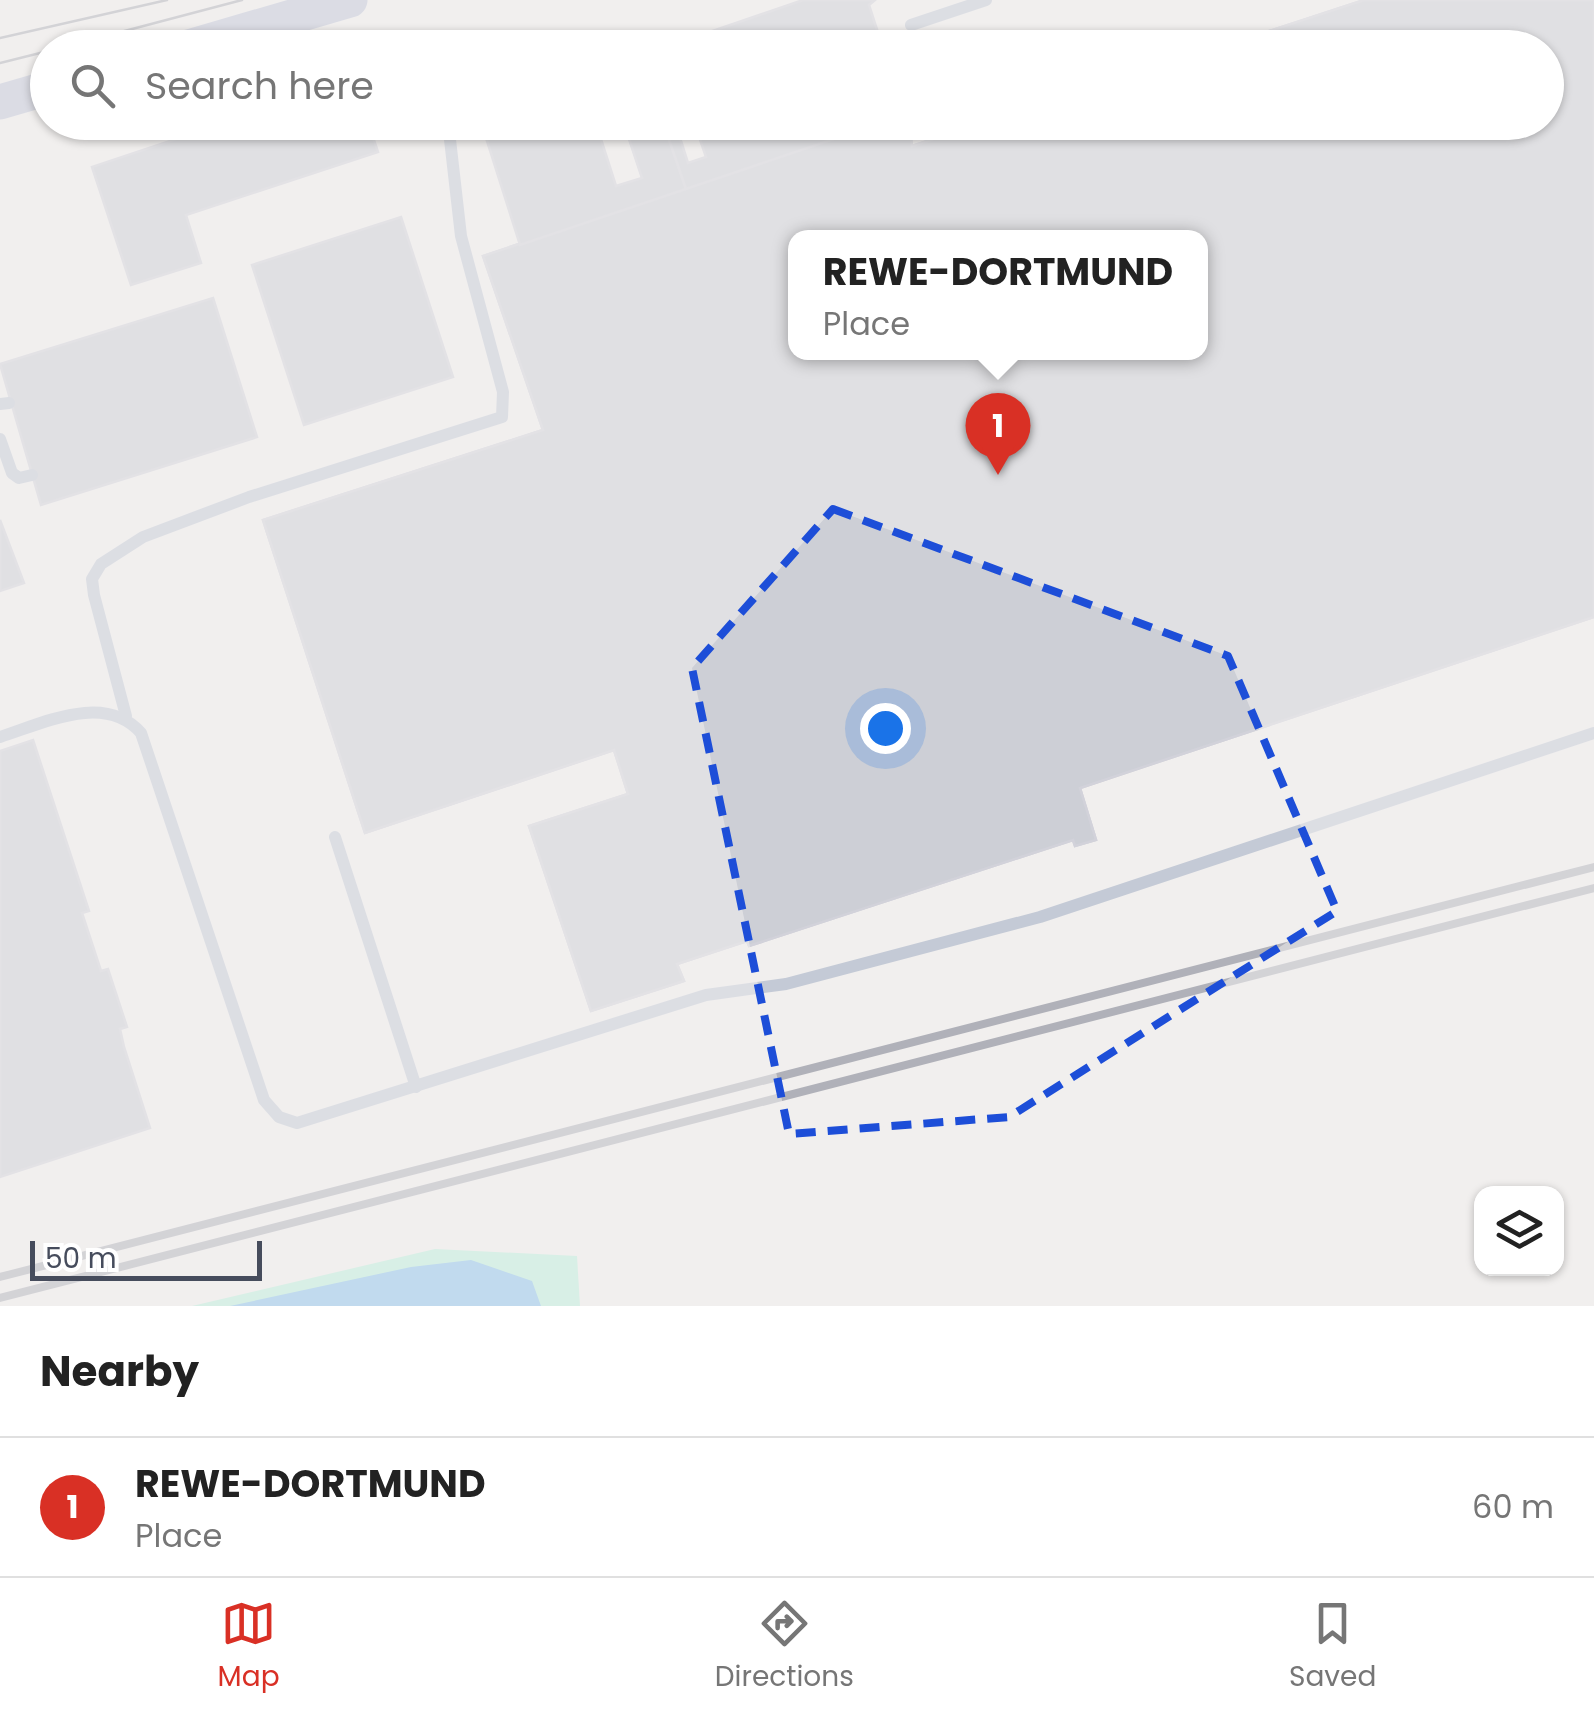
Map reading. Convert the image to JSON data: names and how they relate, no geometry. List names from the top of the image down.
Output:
{
  "scale_bar": "50 m",
  "page": {
    "search": "Search here",
    "popup": ["REWE-DORTMUND", "Place"],
    "pins": "1",
    "scale": "50 m",
    "heading": "Nearby",
    "list": [
      {
        "mark": "1",
        "name": "REWE-DORTMUND",
        "note": "Place",
        "value": "60 m"
      }
    ],
    "nav": ["Map", "Directions", "Saved"]
  }
}
